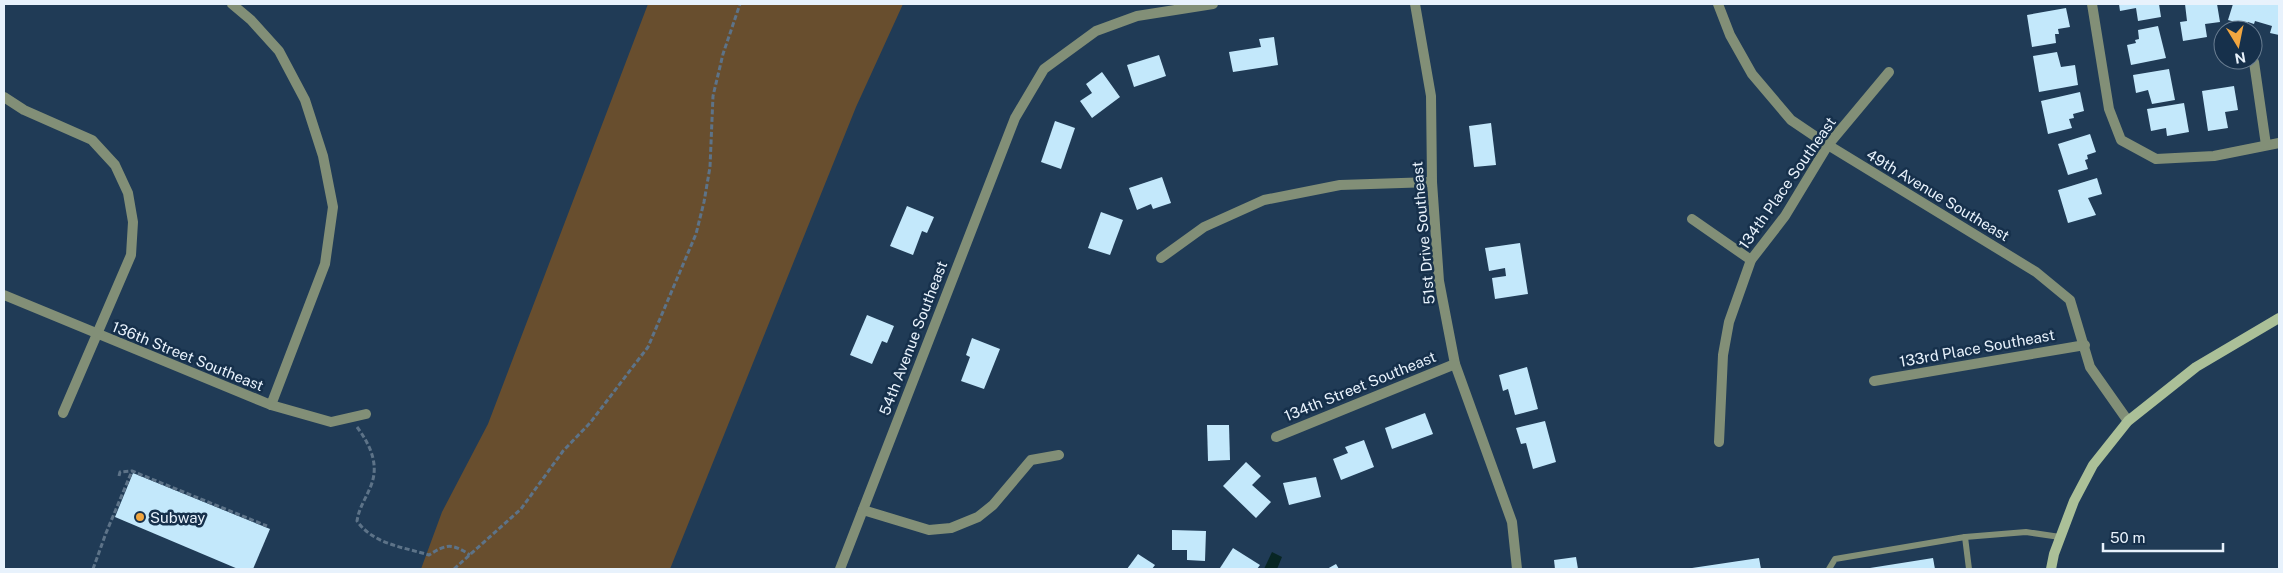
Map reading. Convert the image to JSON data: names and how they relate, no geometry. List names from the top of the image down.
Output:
{
  "streets": {
    "street": [
      "134th Place Southeast",
      "49th Avenue Southeast",
      "51st Drive Southeast",
      "54th Avenue Southeast",
      "133rd Place Southeast",
      "136th Street Southeast",
      "134th Street Southeast"
    ]
  },
  "crossings": [
    ["134th Place Southeast", "49th Avenue Southeast"],
    ["49th Avenue Southeast", "133rd Place Southeast"],
    ["51st Drive Southeast", "134th Street Southeast"]
  ],
  "places": ["Subway"],
  "scale_bar": "50 m",
  "north": "bottom"
}
